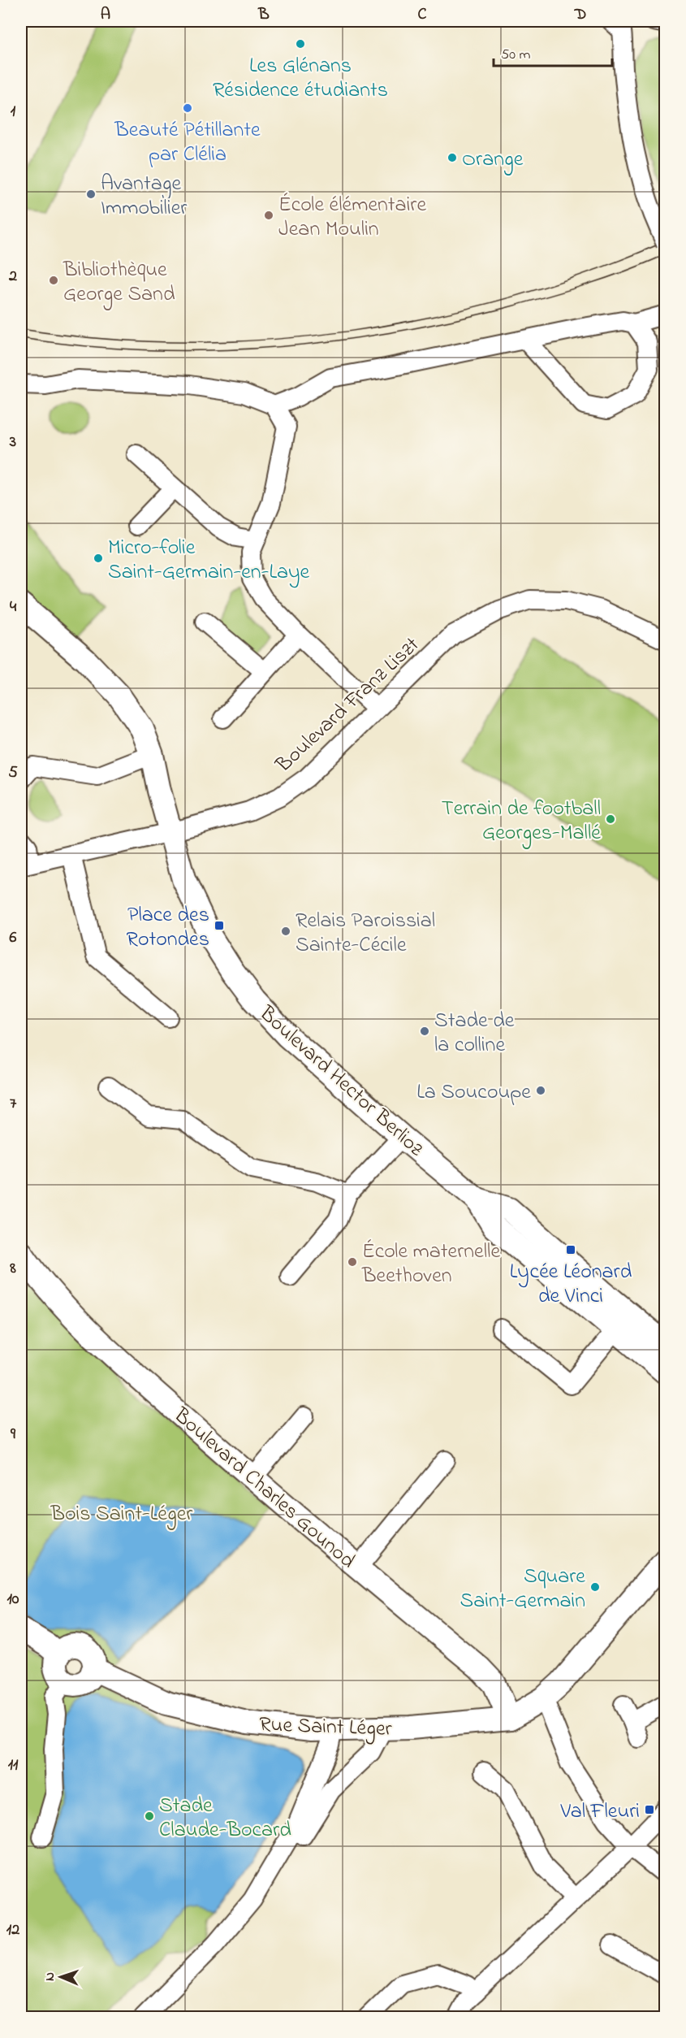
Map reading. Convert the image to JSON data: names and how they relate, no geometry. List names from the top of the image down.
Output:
{
  "streets": {
    "street": [
      "Boulevard Franz Liszt",
      "Boulevard Hector Berlioz",
      "Boulevard Charles Gounod",
      "Rue Saint Léger"
    ]
  },
  "crossings": [
    ["Boulevard Franz Liszt", "Boulevard Hector Berlioz"],
    ["Boulevard Charles Gounod", "Rue Saint Léger"]
  ],
  "parks": ["Bois Saint-Léger"],
  "places": {
    "other": [
      "Les Glénans Résidence étudiants",
      "Beauté Pétillante par Clélia",
      "Orange",
      "Avantage Immobilier",
      "École élémentaire Jean Moulin",
      "Bibliothèque George Sand",
      "Micro-folie Saint-Germain-en-Laye",
      "Terrain de football Georges-Mallé",
      "Relais Paroissial Sainte-Cécile",
      "Stade de la colline",
      "La Soucoupe",
      "École maternelle Beethoven",
      "Square Saint-Germain",
      "Stade Claude-Bocard"
    ],
    "transit": ["Place des Rotondes", "Lycée Léonard de Vinci", "Val Fleuri"]
  },
  "scale_bar": "50 m",
  "north": "left",
  "grid": {
    "columns": [
      "A",
      "B",
      "C",
      "D"
    ],
    "rows": [
      "1",
      "2",
      "3",
      "4",
      "5",
      "6",
      "7",
      "8",
      "9",
      "10",
      "11",
      "12"
    ]
  }
}
